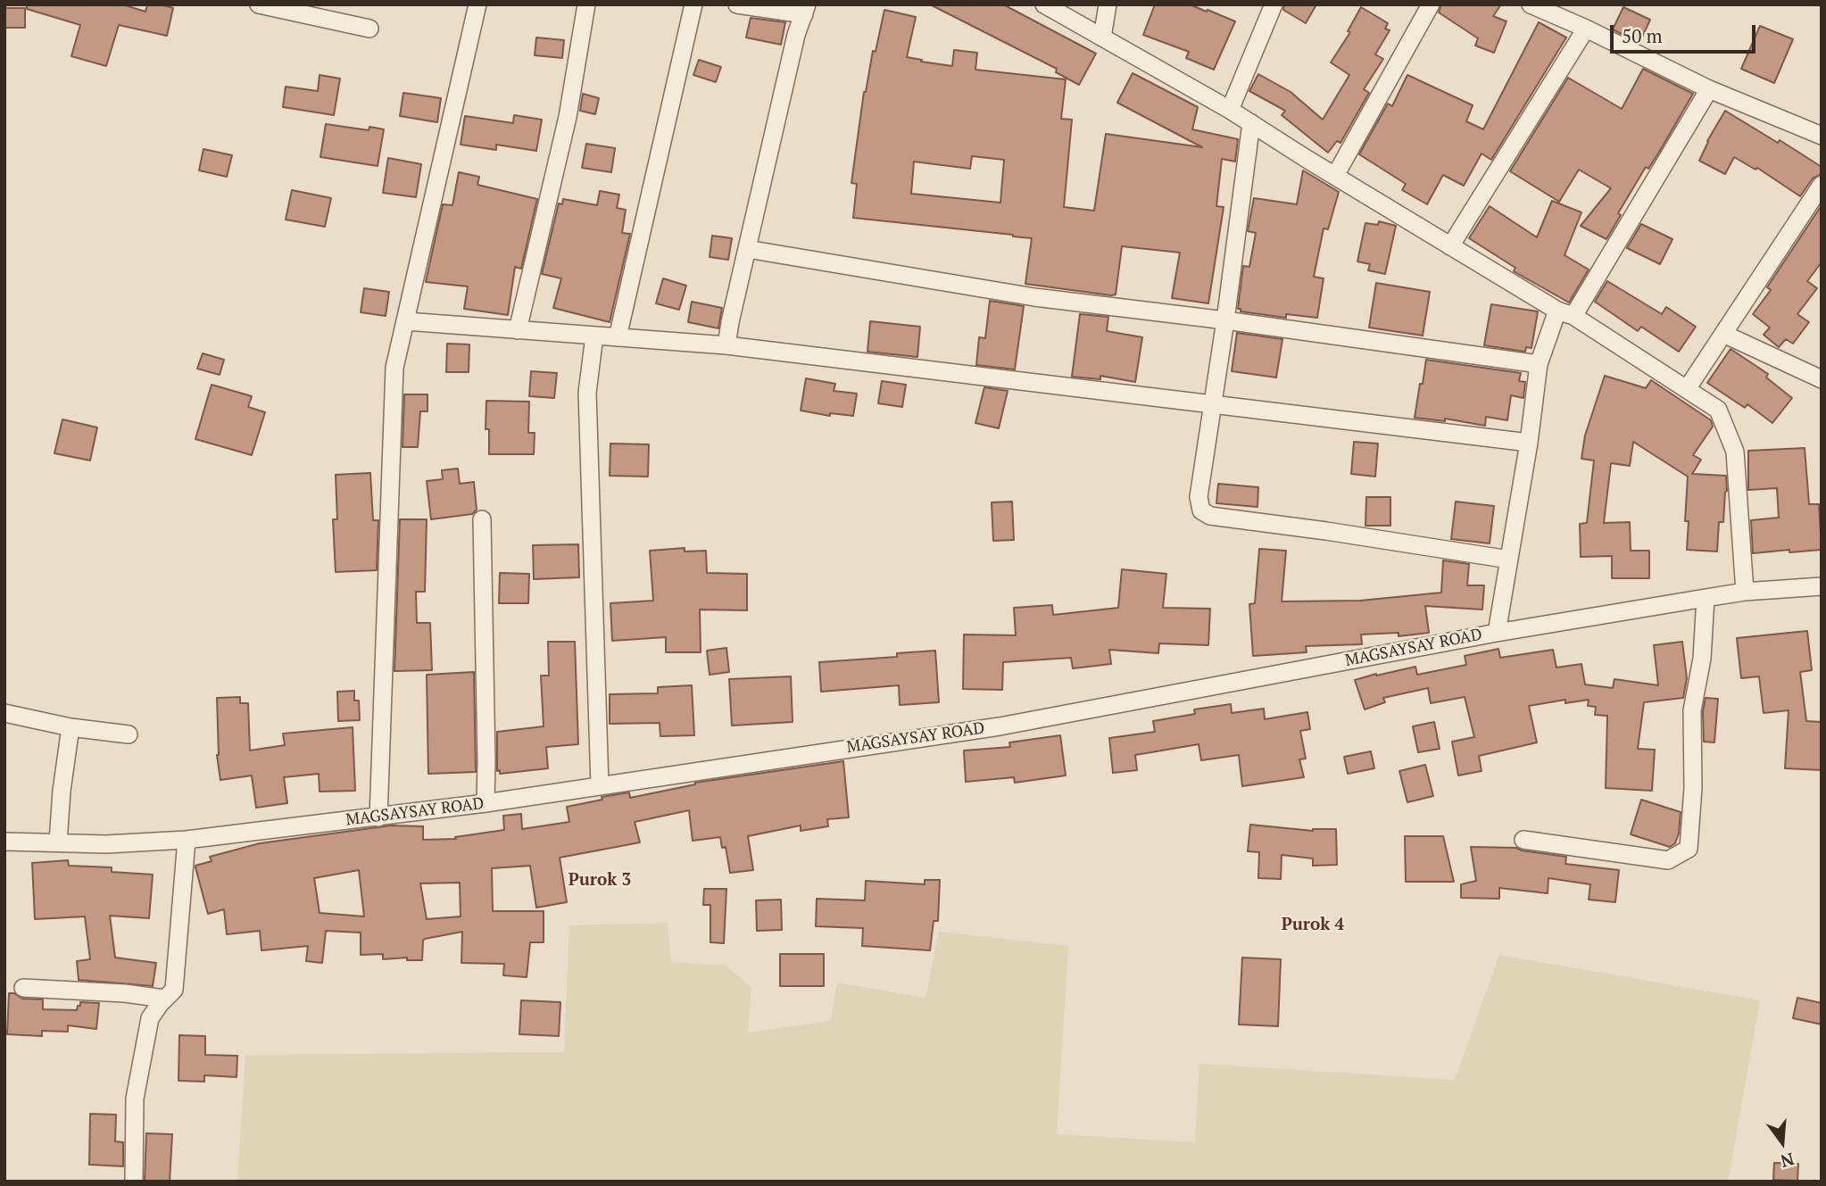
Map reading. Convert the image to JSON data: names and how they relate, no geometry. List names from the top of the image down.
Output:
{
  "streets": {
    "street": ["MAGSAYSAY ROAD"]
  },
  "districts": ["Purok 3", "Purok 4"],
  "scale_bar": "50 m",
  "north": "bottom"
}
